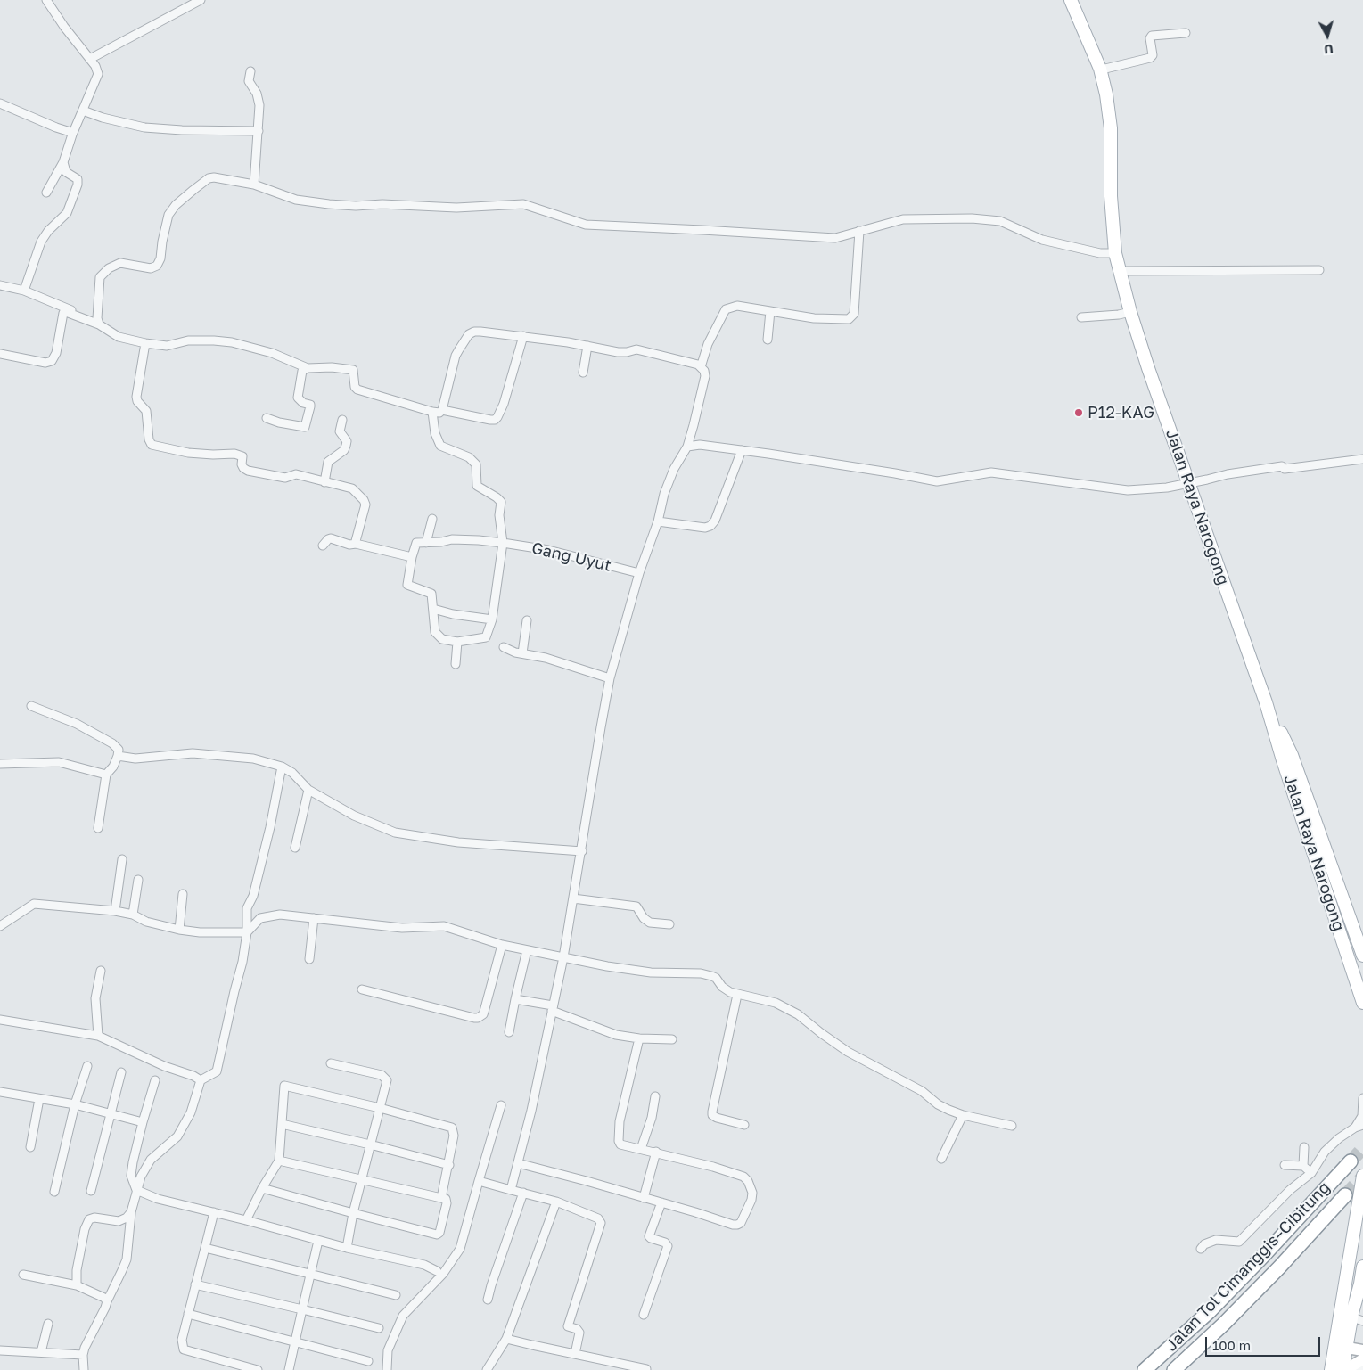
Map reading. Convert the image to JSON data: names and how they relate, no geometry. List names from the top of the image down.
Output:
{
  "streets": {
    "highway": ["Jalan Tol Cimanggis–Cibitung"],
    "main road": ["Jalan Raya Narogong"],
    "street": ["Gang Uyut"]
  },
  "places": ["P12-KAG"],
  "scale_bar": "100 m",
  "north": "bottom"
}
